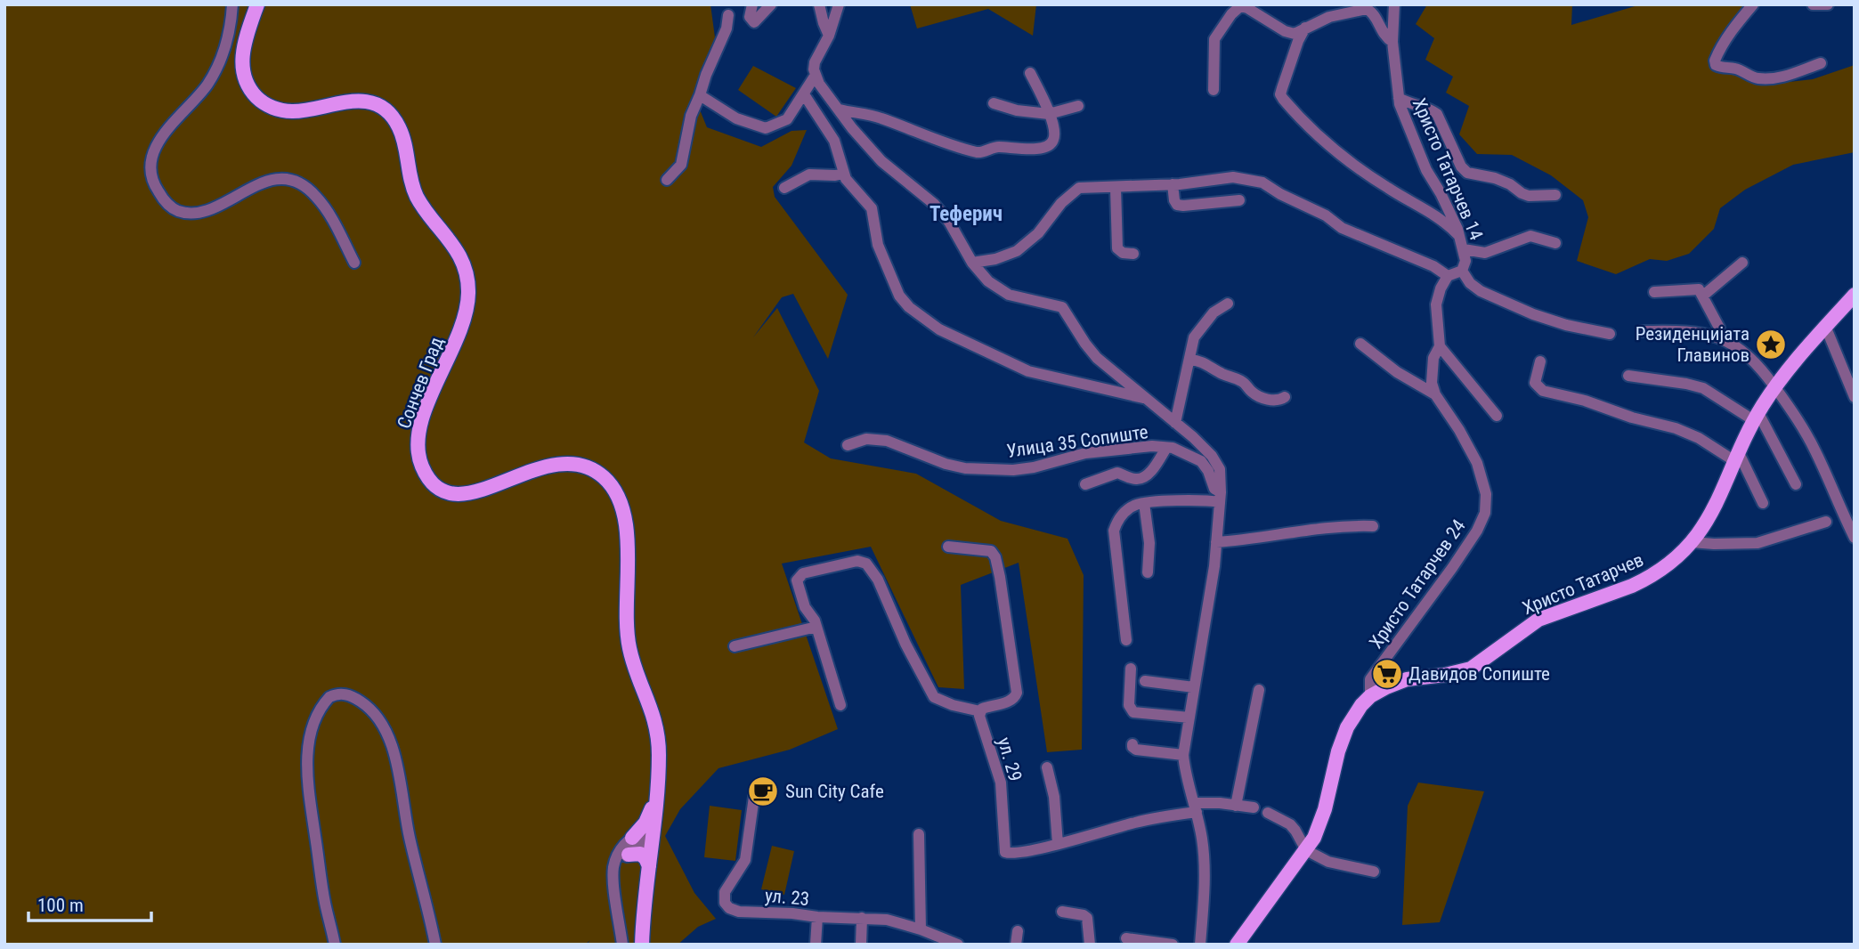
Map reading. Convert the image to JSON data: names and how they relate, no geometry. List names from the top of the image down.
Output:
{
  "streets": {
    "main road": ["Сончев Град", "Христо Татарчев"],
    "street": [
      "Христо Татарчев 14",
      "Улица 35 Сопиште",
      "Христо Татарчев 24",
      "ул. 29",
      "ул. 23"
    ]
  },
  "crossings": [
    ["Христо Татарчев 24", "Христо Татарчев"]
  ],
  "districts": ["Теферич"],
  "places": {
    "place": ["Резиденцијата Главинов"],
    "supermarket": ["Давидов Сопиште"],
    "cafe": ["Sun City Cafe"]
  },
  "scale_bar": "100 m"
}
